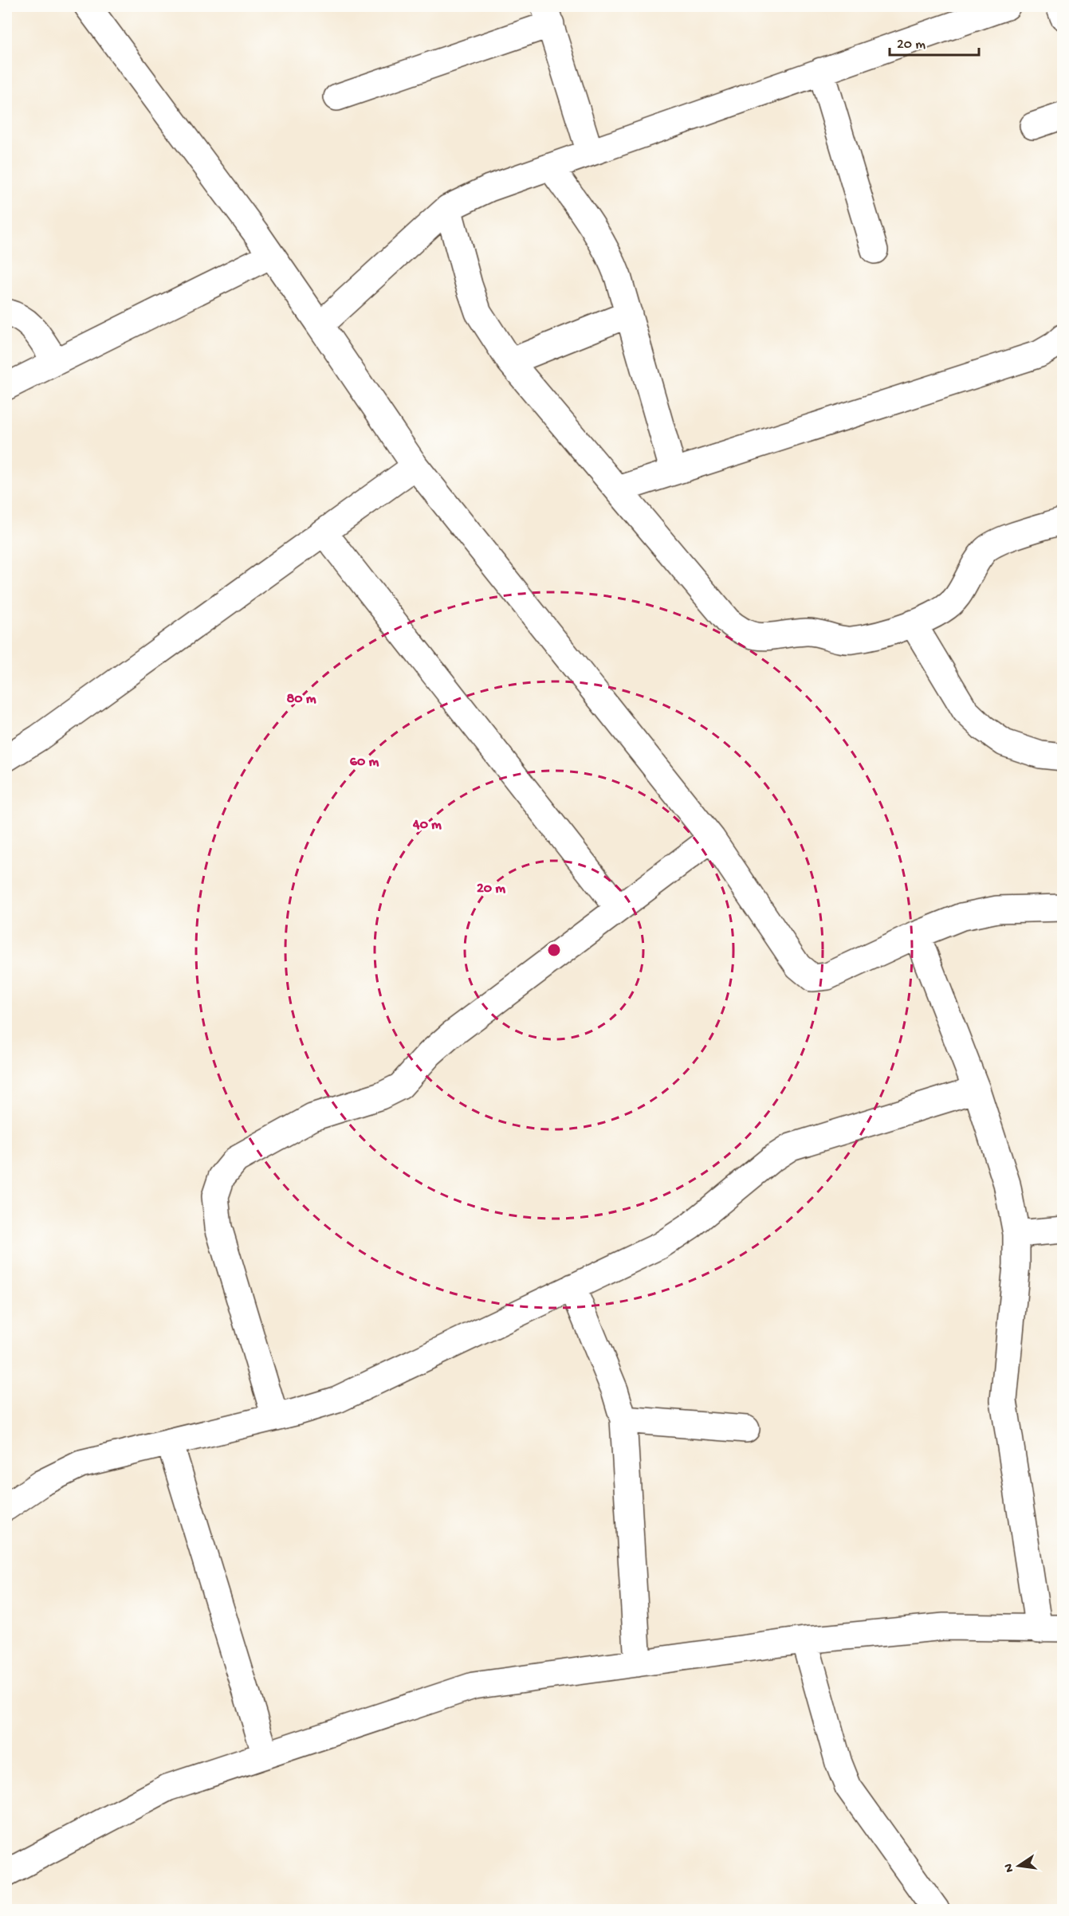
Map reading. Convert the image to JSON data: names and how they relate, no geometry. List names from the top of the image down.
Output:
{
  "scale_bar": "20 m",
  "north": "left",
  "rings": [
    "80 m",
    "60 m",
    "40 m",
    "20 m"
  ]
}
